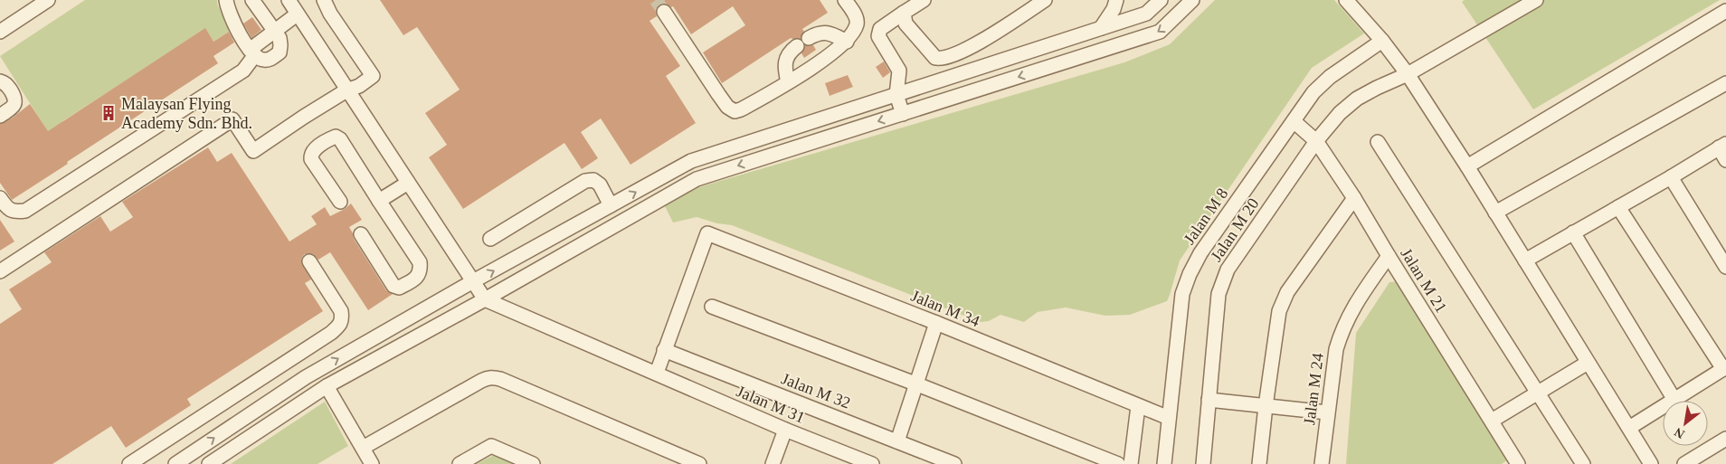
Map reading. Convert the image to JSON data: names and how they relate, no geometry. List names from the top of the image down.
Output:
{
  "streets": {
    "street": [
      "Jalan M 8",
      "Jalan M 20",
      "Jalan M 21",
      "Jalan M 34",
      "Jalan M 24",
      "Jalan M 32",
      "Jalan M 31"
    ]
  },
  "crossings": [
    ["Jalan M 8", "Jalan M 21"],
    ["Jalan M 8", "Jalan M 34"],
    ["Jalan M 20", "Jalan M 21"],
    ["Jalan M 21", "Jalan M 24"],
    ["Jalan M 34", "Jalan M 32"]
  ],
  "places": {
    "building": ["Malaysan Flying Academy Sdn. Bhd."]
  },
  "north": "bottom left"
}
